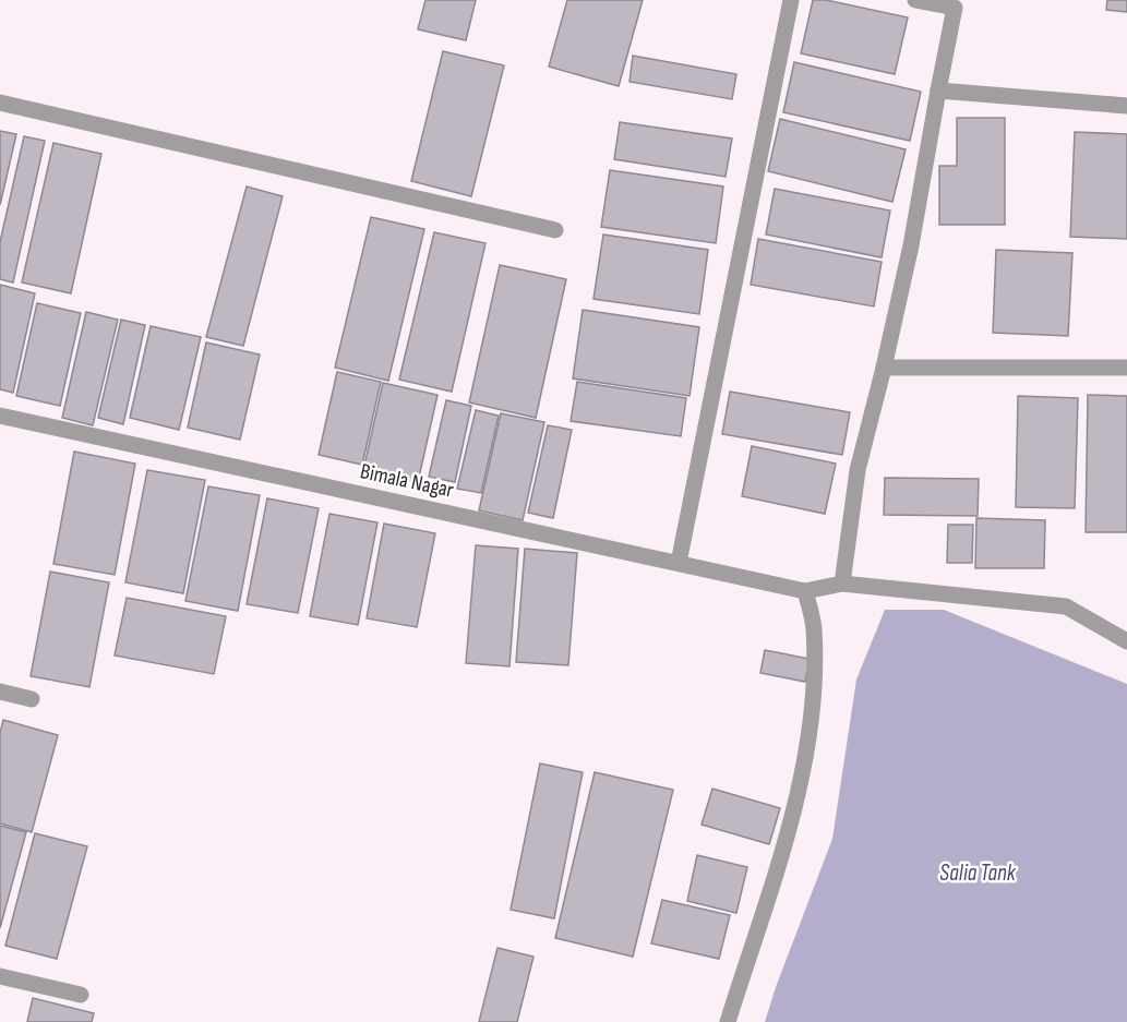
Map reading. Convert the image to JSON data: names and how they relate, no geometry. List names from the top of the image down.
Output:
{
  "streets": {
    "street": ["Bimala Nagar"]
  },
  "water": ["Salia Tank"]
}
